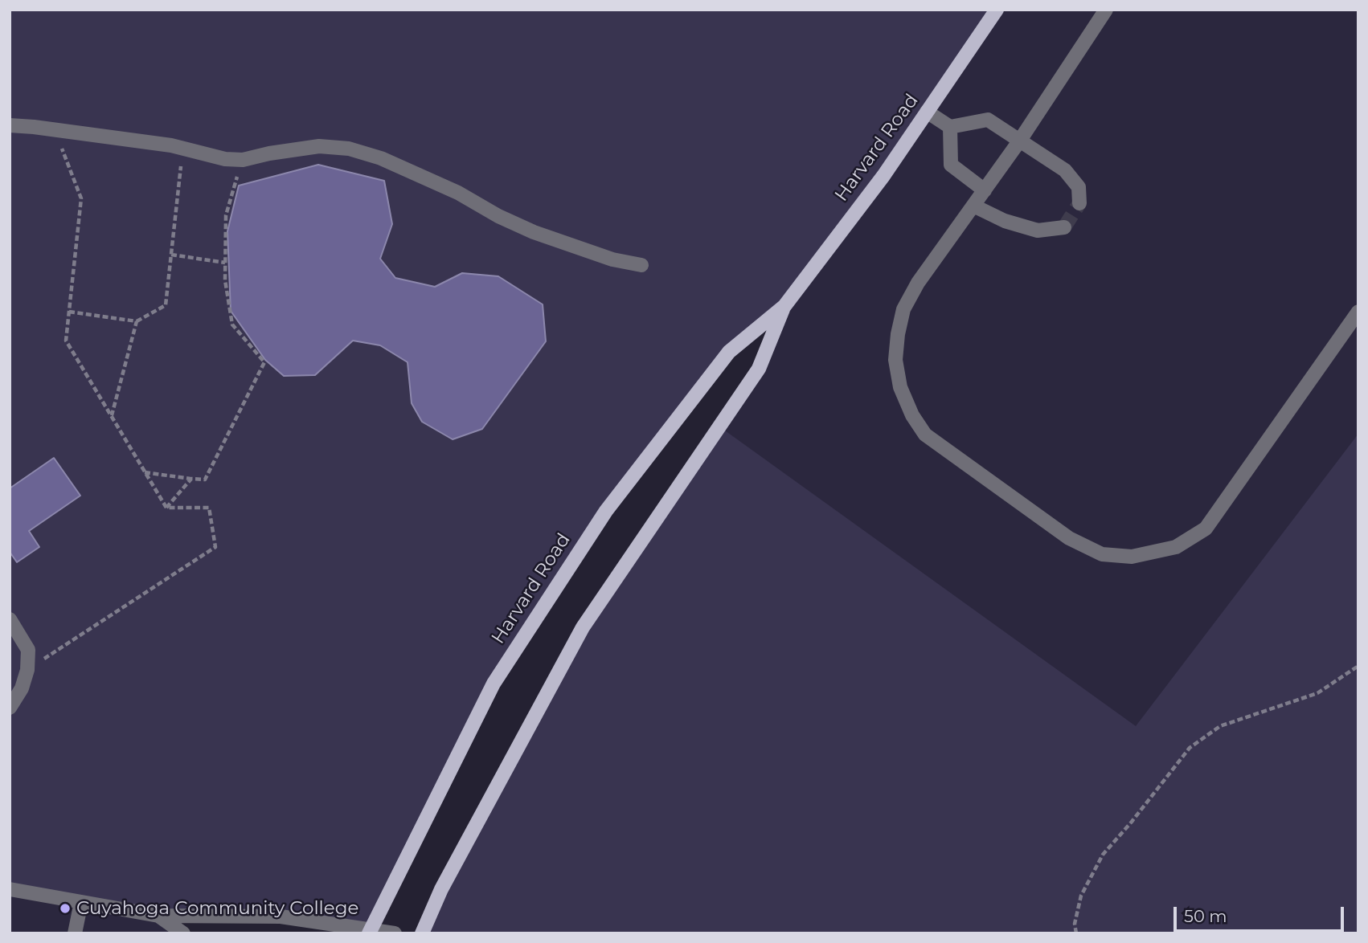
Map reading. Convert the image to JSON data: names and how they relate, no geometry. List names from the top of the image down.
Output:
{
  "streets": {
    "main road": ["Harvard Road"]
  },
  "places": ["Cuyahoga Community College"],
  "scale_bar": "50 m"
}
